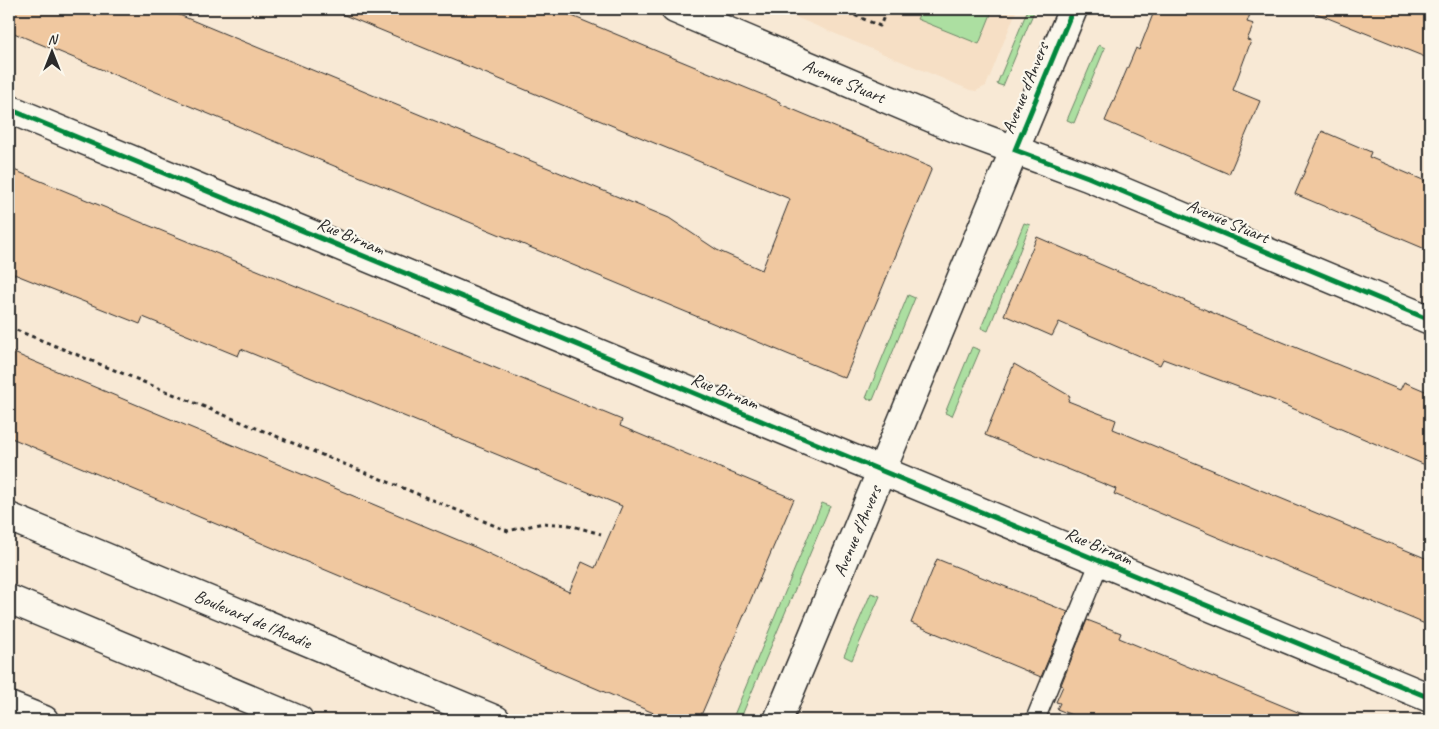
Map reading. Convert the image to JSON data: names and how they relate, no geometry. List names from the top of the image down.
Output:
{
  "streets": {
    "street": [
      "Avenue Stuart",
      "Avenue d'Anvers",
      "Rue Birnam",
      "Boulevard de l'Acadie"
    ]
  },
  "crossings": [
    ["Avenue Stuart", "Avenue d'Anvers"],
    ["Avenue d'Anvers", "Rue Birnam"]
  ],
  "north": "top"
}
